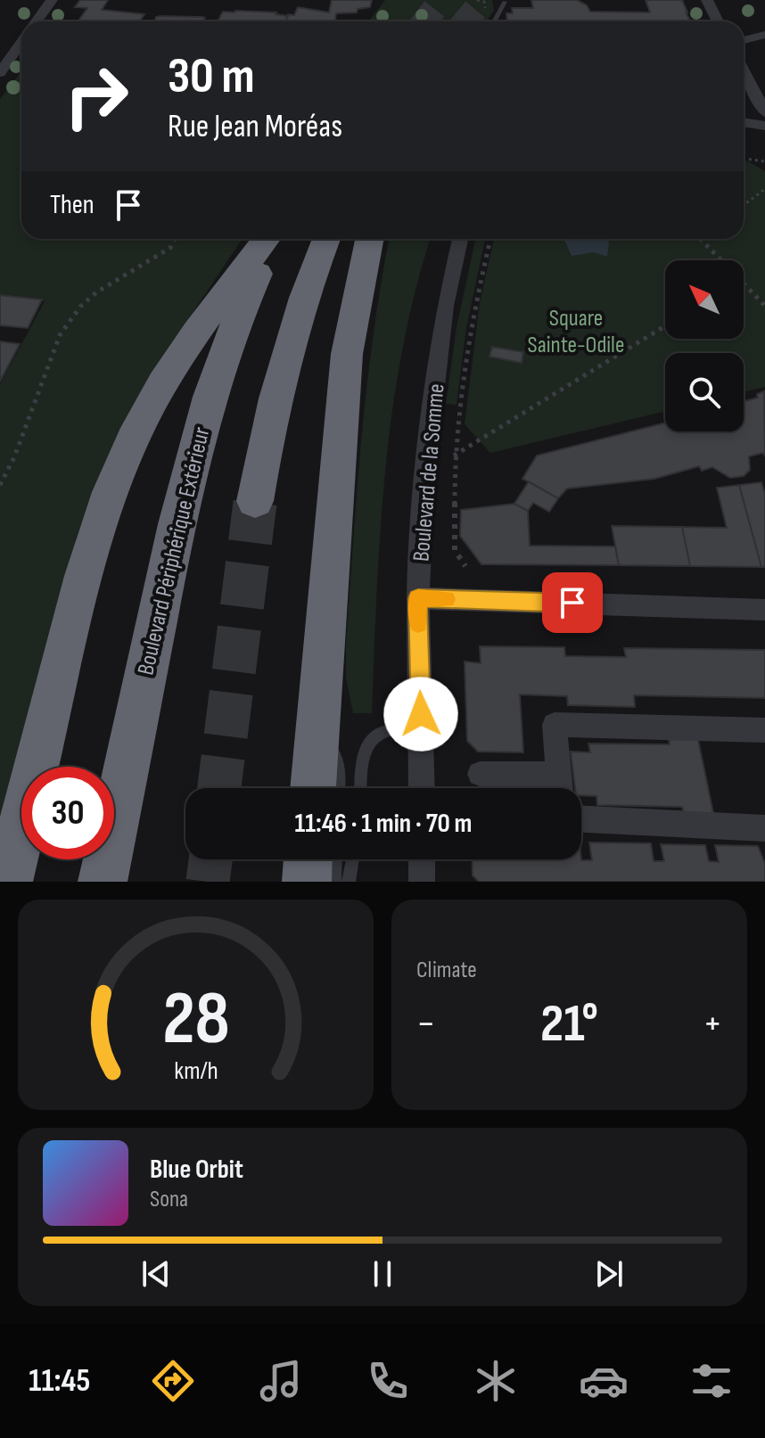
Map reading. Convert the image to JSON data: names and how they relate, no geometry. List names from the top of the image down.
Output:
{
  "streets": {
    "highway": ["Boulevard Périphérique Extérieur"],
    "street": ["Boulevard de la Somme"]
  },
  "parks": ["Square Sainte-Odile"],
  "north": "top left",
  "page": {
    "turn": ["30 m", "Rue Jean Moréas"],
    "then": "Then",
    "limit": "30",
    "trip": "11:46 · 1 min · 70 m",
    "tile": "Climate",
    "heat": ["−", "21°", "+"],
    "song": ["Blue Orbit", "Sona"],
    "tabs": "11:45",
    "gauge": ["28", "km/h"]
  }
}
